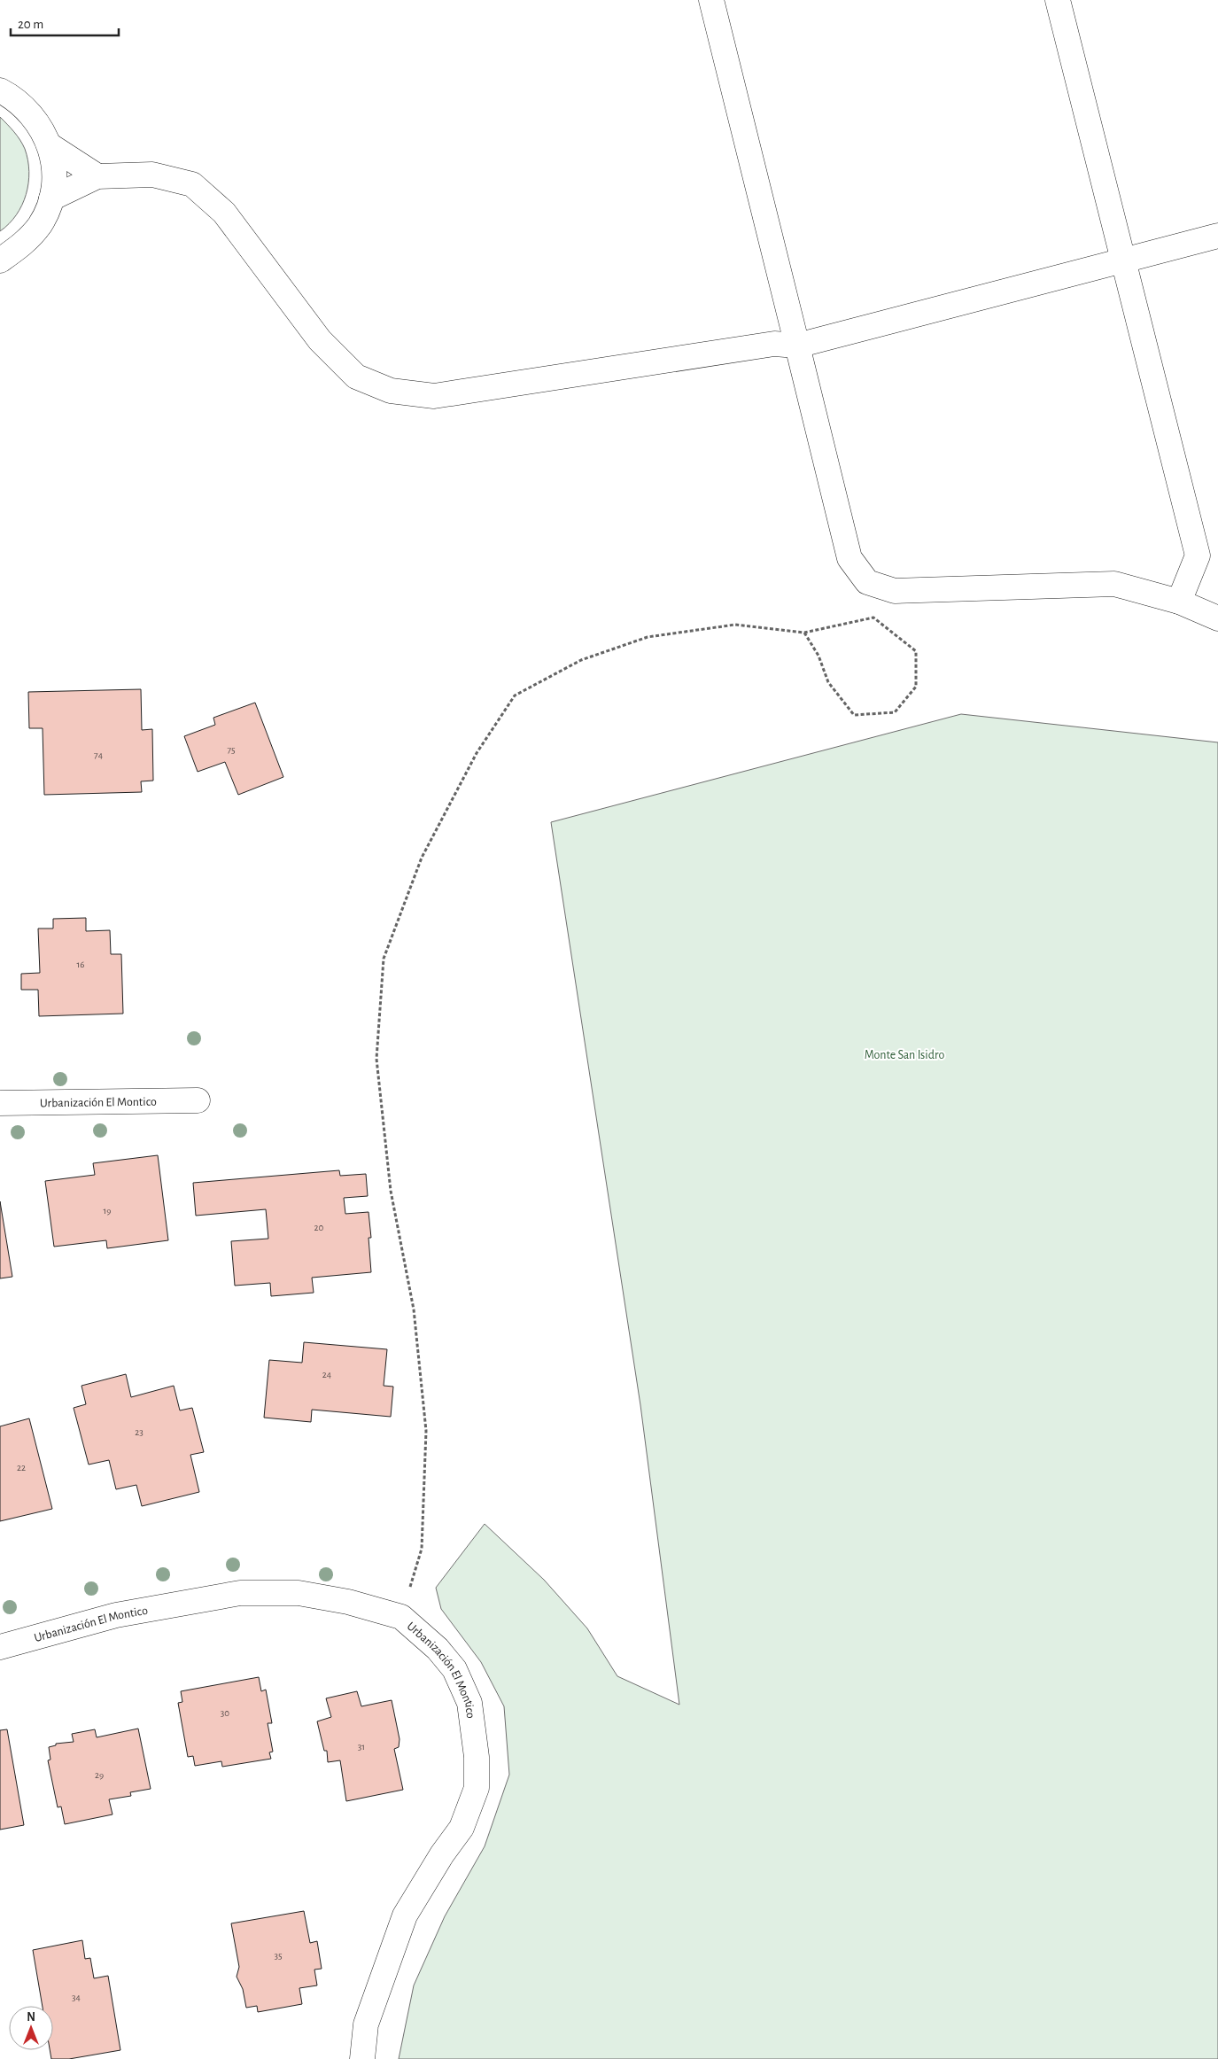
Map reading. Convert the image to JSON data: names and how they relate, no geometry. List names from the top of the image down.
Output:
{
  "streets": {
    "street": ["Urbanización El Montico"]
  },
  "parks": ["Monte San Isidro"],
  "house_numbers": [
    "75",
    "74",
    "16",
    "19",
    "20",
    "24",
    "23",
    "22",
    "30",
    "31",
    "29",
    "35",
    "34"
  ],
  "scale_bar": "20 m",
  "north": "top"
}
